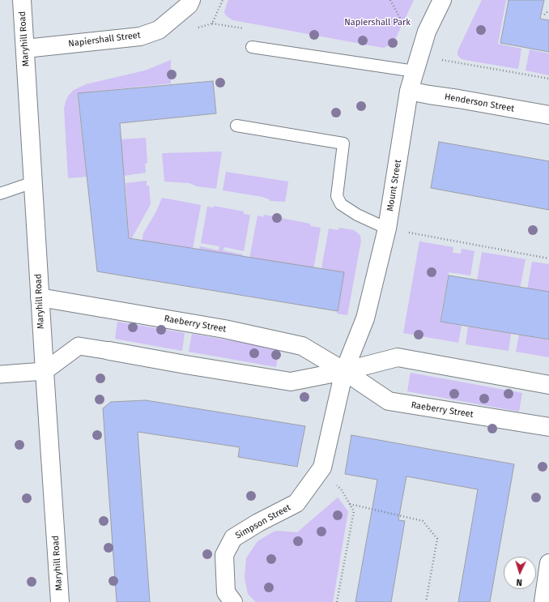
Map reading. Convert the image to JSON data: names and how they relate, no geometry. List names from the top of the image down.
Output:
{
  "streets": {
    "street": [
      "Maryhill Road",
      "Napiershall Street",
      "Henderson Street",
      "Mount Street",
      "Raeberry Street",
      "Simpson Street"
    ]
  },
  "crossings": [
    ["Maryhill Road", "Napiershall Street"],
    ["Maryhill Road", "Raeberry Street"],
    ["Henderson Street", "Mount Street"],
    ["Mount Street", "Raeberry Street"],
    ["Mount Street", "Simpson Street"],
    ["Raeberry Street", "Simpson Street"]
  ],
  "parks": ["Napiershall Park"],
  "north": "bottom"
}
